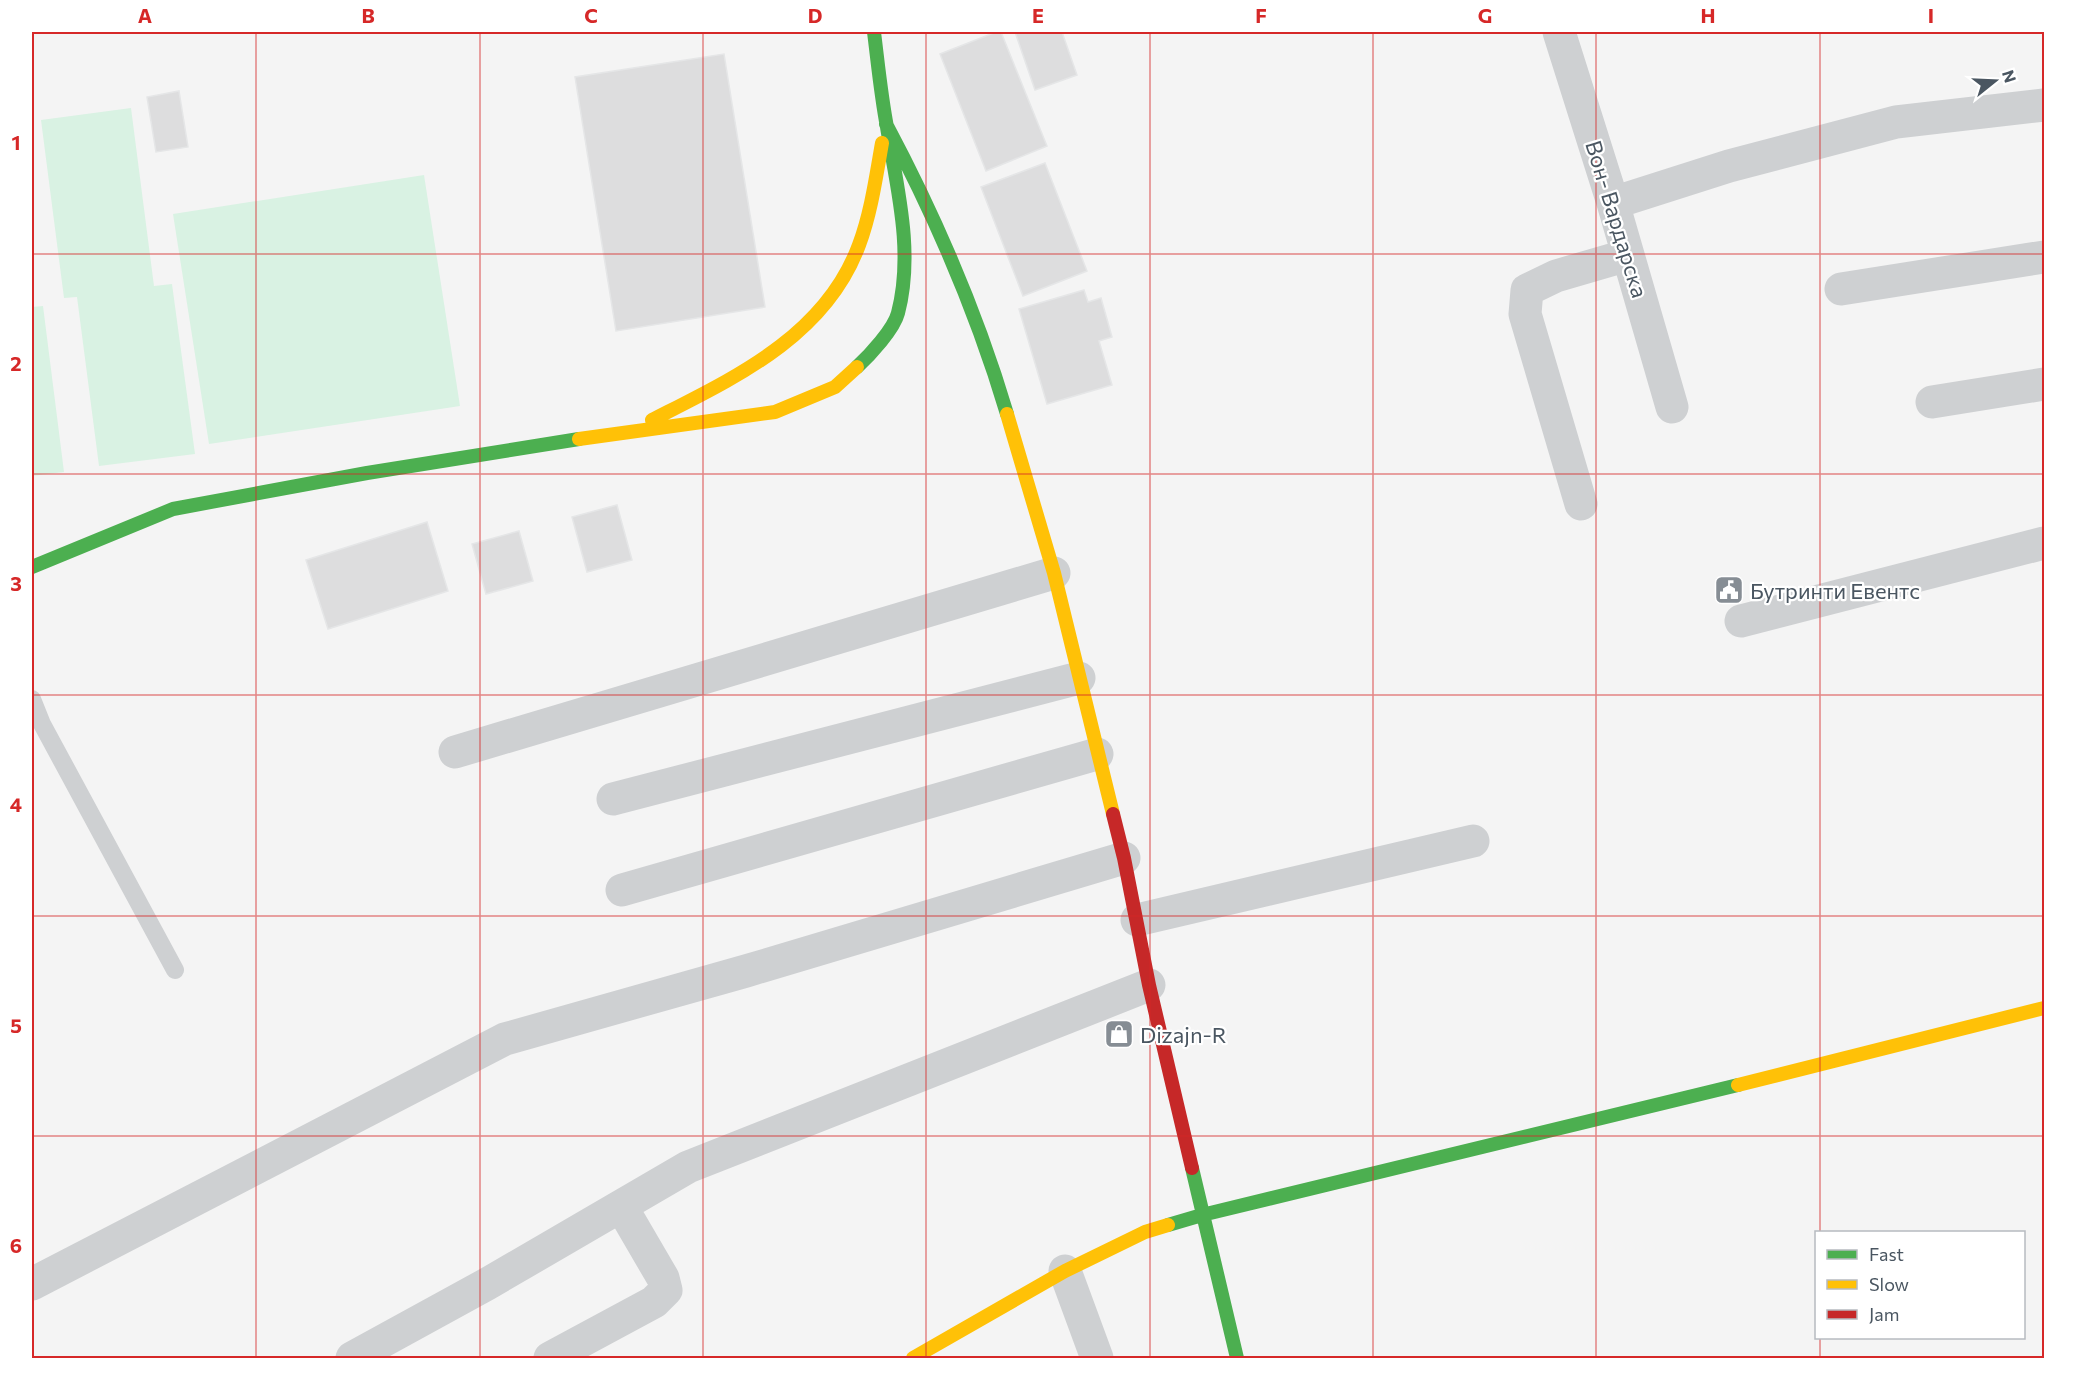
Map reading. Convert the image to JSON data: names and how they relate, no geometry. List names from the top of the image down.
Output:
{
  "streets": {
    "street": ["Вон- Вардарска"]
  },
  "places": {
    "public building": ["Бутринти Евентс"],
    "shop": ["Dizajn-R"]
  },
  "legend": ["Fast", "Slow", "Jam"],
  "north": "right",
  "grid": {
    "columns": [
      "A",
      "B",
      "C",
      "D",
      "E",
      "F",
      "G",
      "H",
      "I"
    ],
    "rows": [
      "1",
      "2",
      "3",
      "4",
      "5",
      "6"
    ]
  }
}
